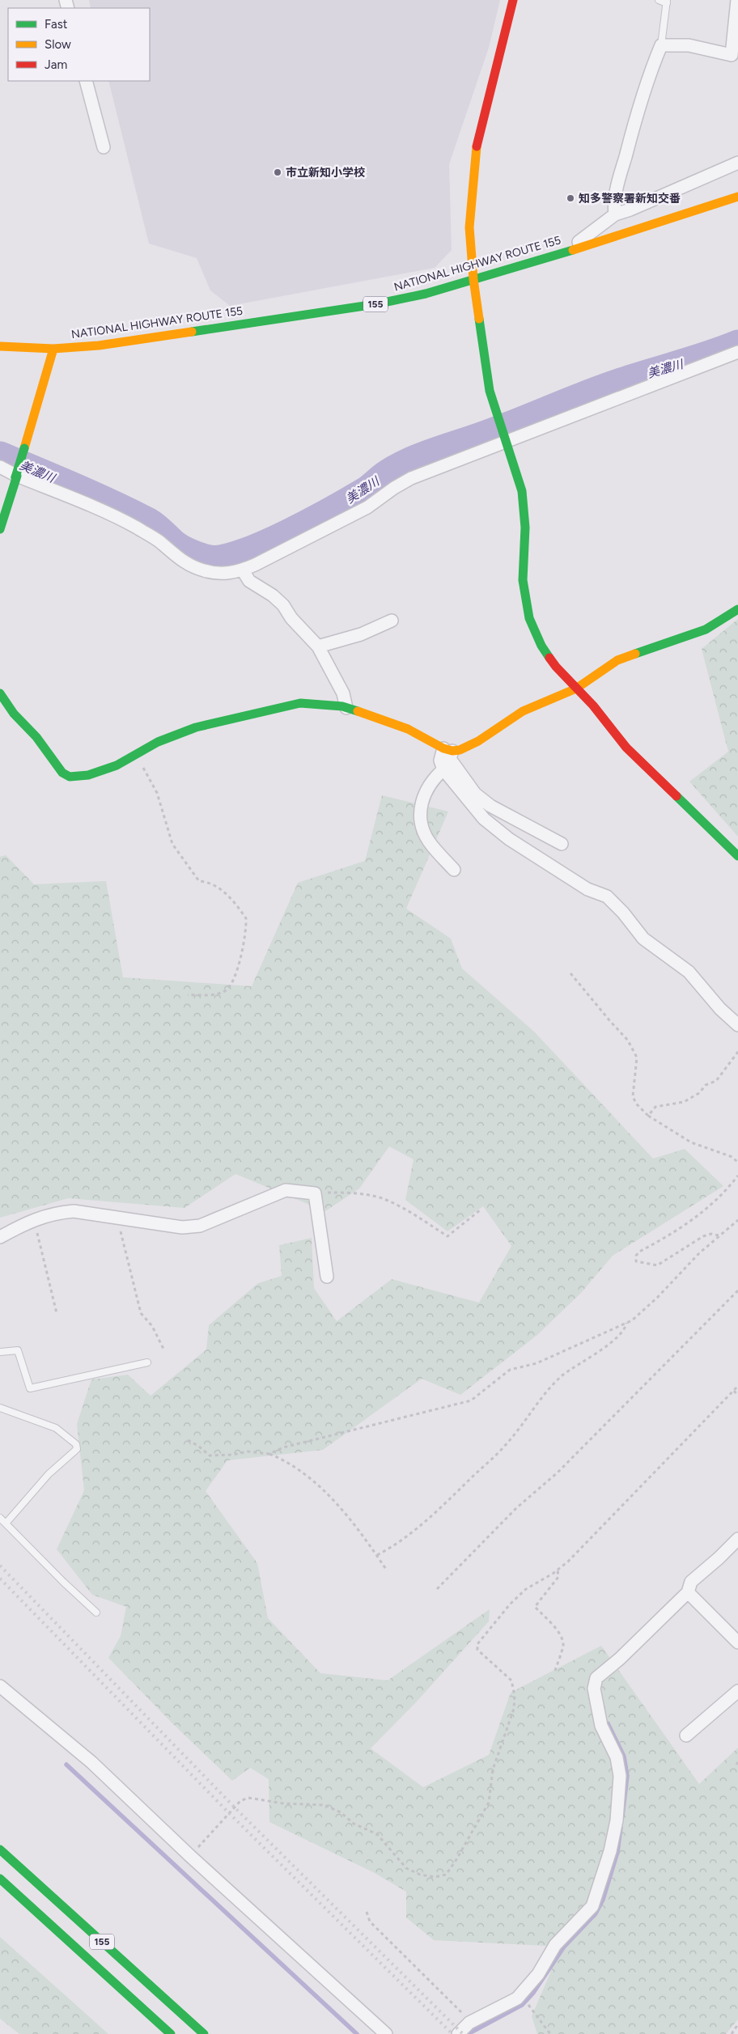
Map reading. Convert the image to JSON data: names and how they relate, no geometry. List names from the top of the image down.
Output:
{
  "streets": {
    "main road": ["NATIONAL HIGHWAY ROUTE 155", "155"]
  },
  "water": ["美濃川"],
  "places": ["市立新知小学校", "知多警察署新知交番"],
  "legend": ["Fast", "Slow", "Jam"]
}
